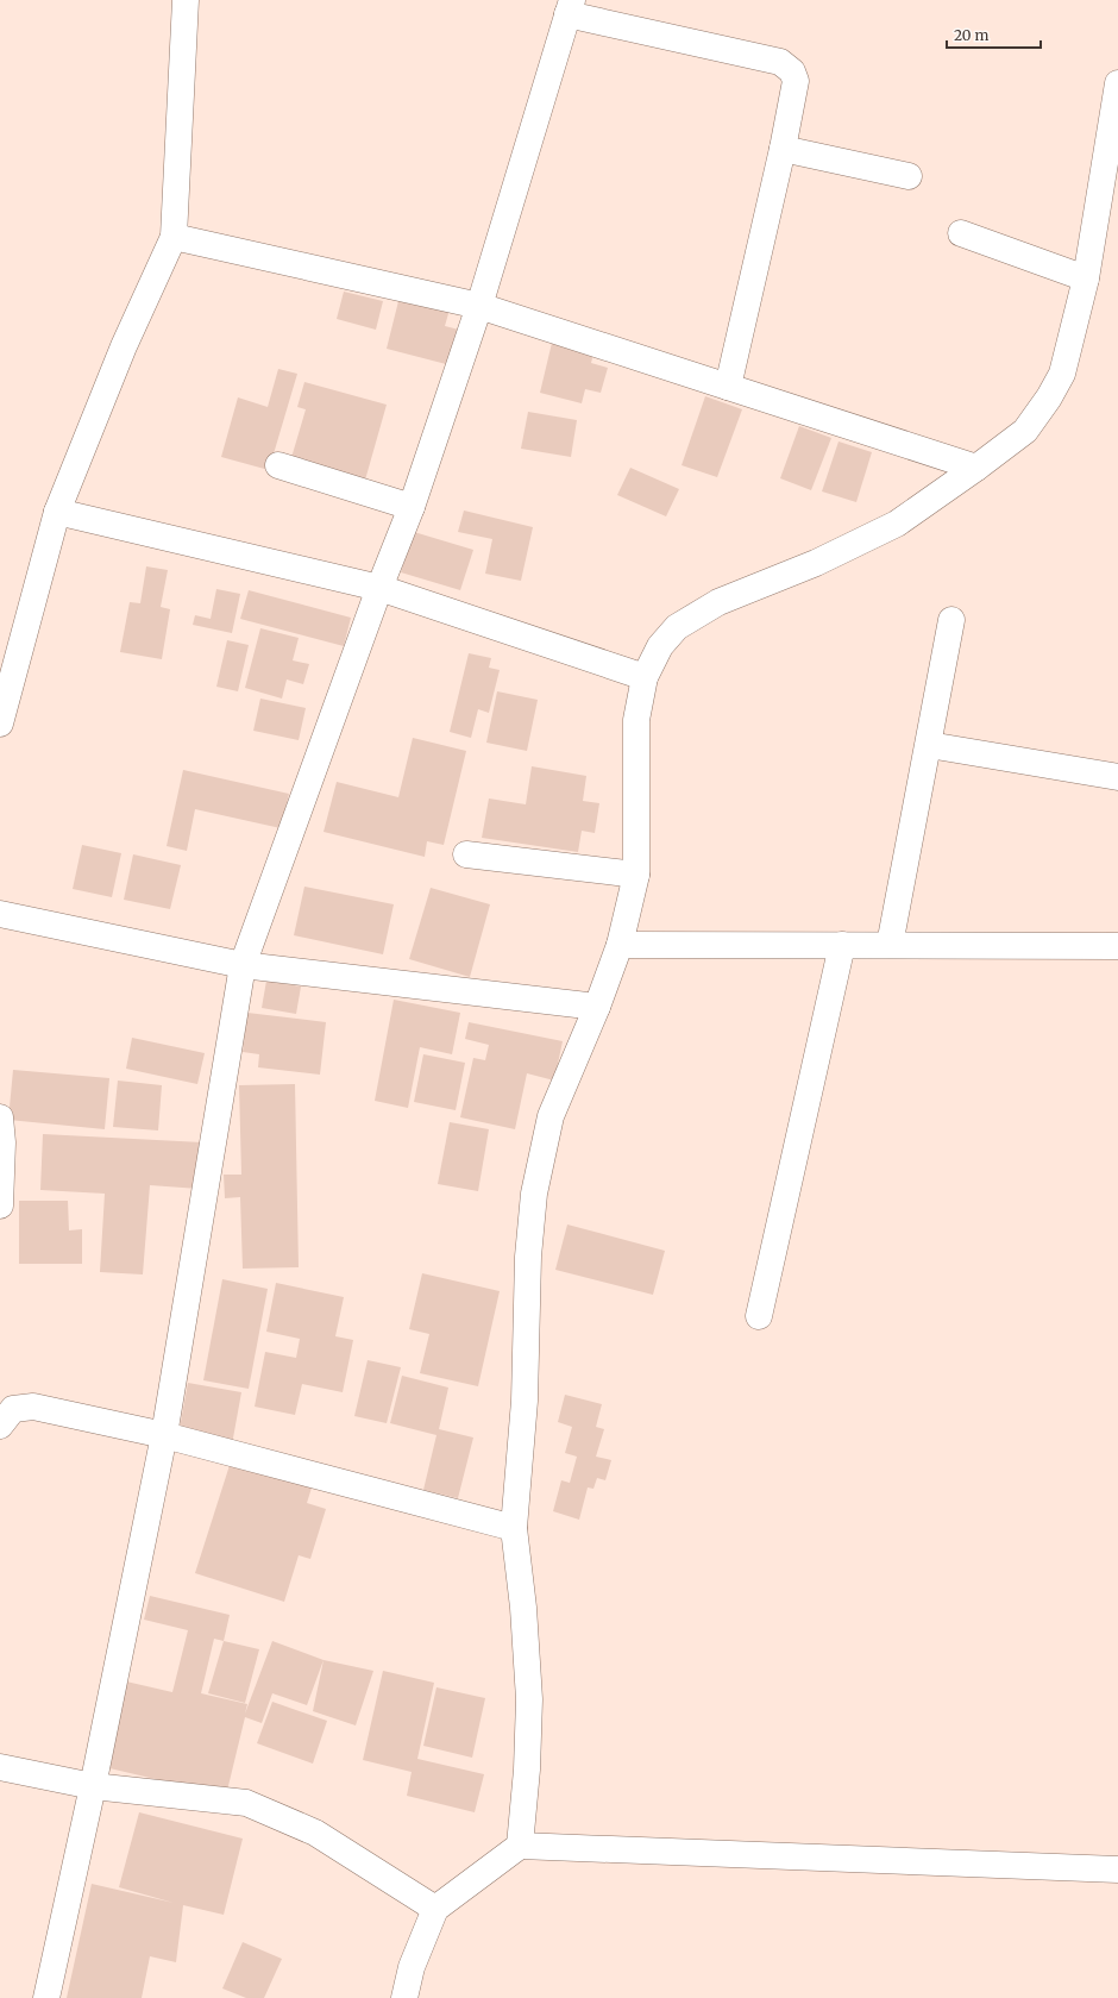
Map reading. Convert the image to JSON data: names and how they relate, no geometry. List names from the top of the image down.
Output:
{
  "scale_bar": "20 m"
}
